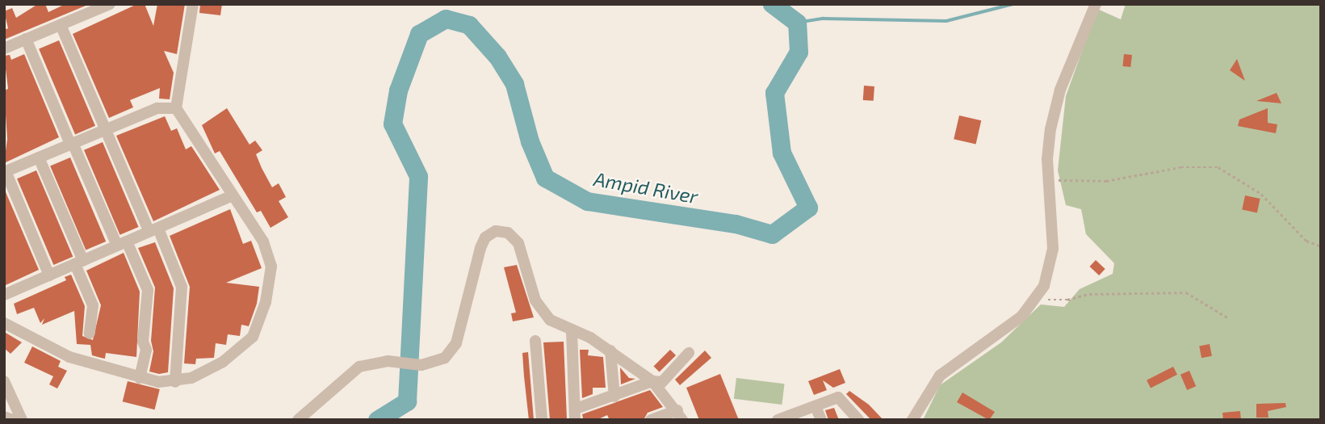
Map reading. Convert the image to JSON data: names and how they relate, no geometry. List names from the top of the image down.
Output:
{
  "water": ["Ampid River"]
}
